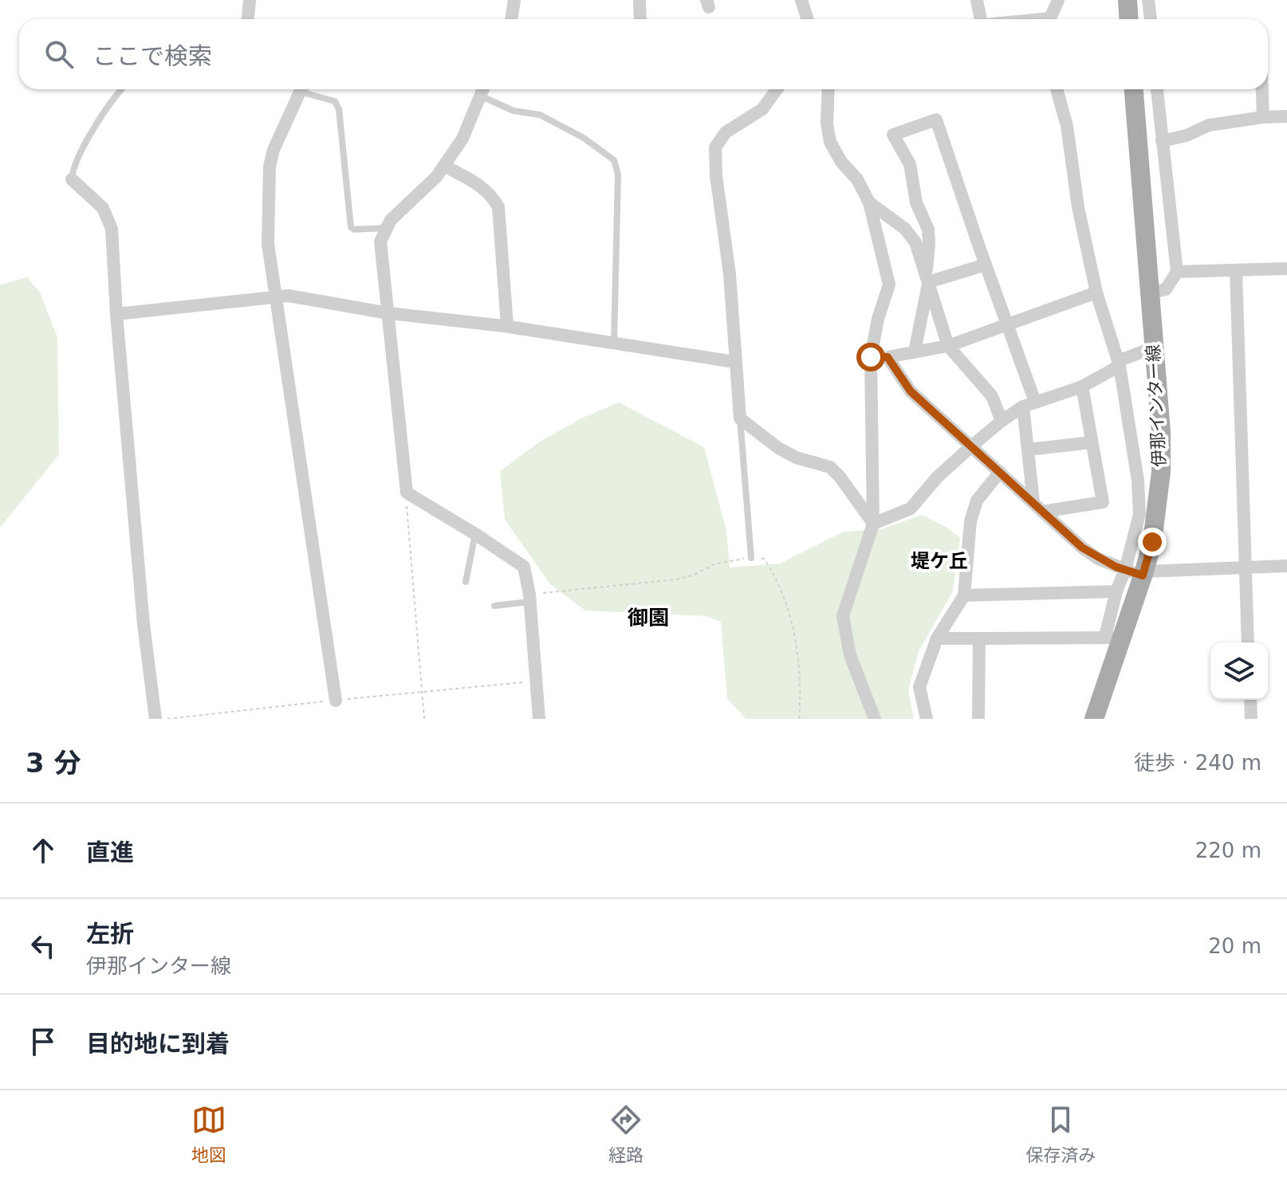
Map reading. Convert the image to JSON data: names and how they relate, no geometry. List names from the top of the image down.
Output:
{
  "streets": {
    "main road": ["伊那インター線"]
  },
  "districts": ["堤ケ丘", "御園"],
  "page": {
    "search": "ここで検索",
    "heading": ["3 分", "徒歩 · 240 m"],
    "list": [
      ["直進", "220 m"],
      ["左折", "伊那インター線", "20 m"],
      "目的地に到着"
    ],
    "nav": ["地図", "経路", "保存済み"]
  }
}
